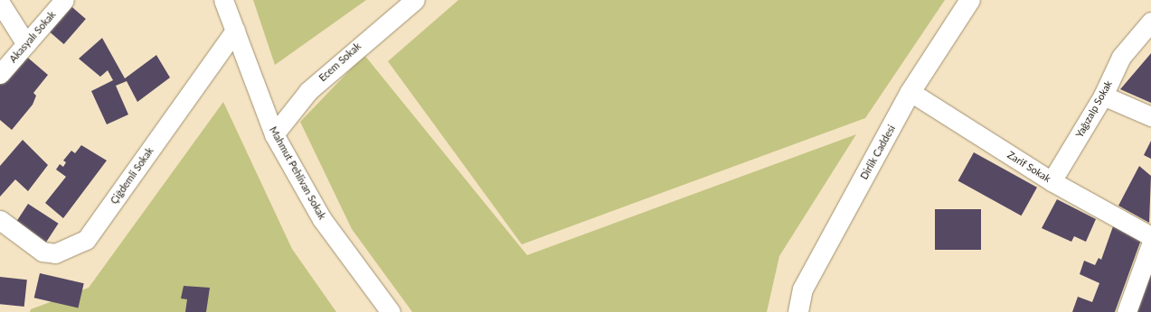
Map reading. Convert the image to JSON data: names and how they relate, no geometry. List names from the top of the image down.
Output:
{
  "streets": {
    "street": [
      "Akasyalı Sokak",
      "Ecem Sokak",
      "Yağızalp Sokak",
      "Dirlik Caddesi",
      "Zarif Sokak",
      "Mahmut Pehlivan Sokak",
      "Çiğdemli Sokak"
    ]
  },
  "crossings": [
    ["Ecem Sokak", "Mahmut Pehlivan Sokak"],
    ["Yağızalp Sokak", "Zarif Sokak"],
    ["Dirlik Caddesi", "Zarif Sokak"],
    ["Mahmut Pehlivan Sokak", "Çiğdemli Sokak"]
  ]
}
